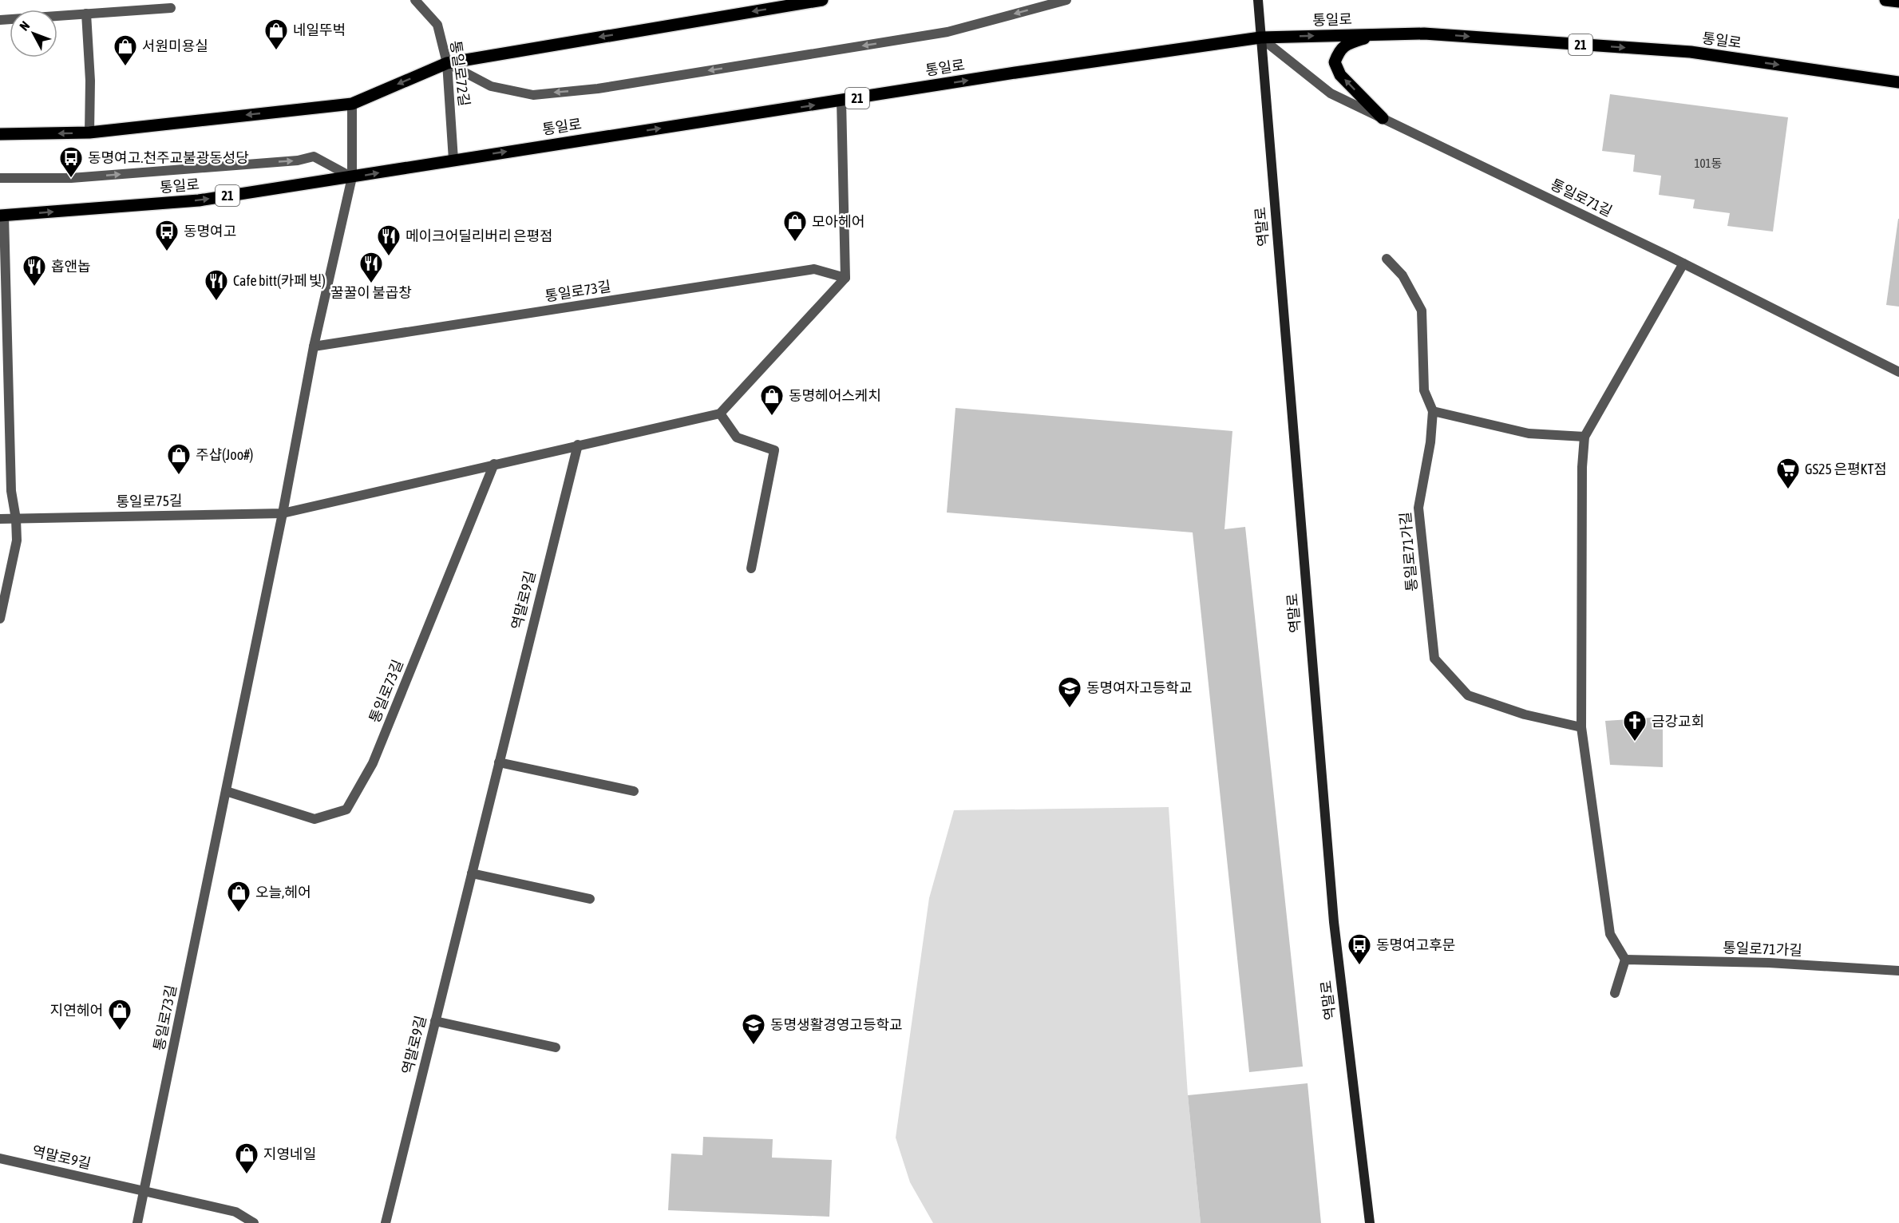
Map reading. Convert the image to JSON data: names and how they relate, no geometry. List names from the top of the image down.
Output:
{
  "streets": {
    "main road": ["통일로", "21"],
    "street": [
      "통일로72길",
      "통일로71길",
      "역말로",
      "통일로73길",
      "통일로75길",
      "통일로71가길",
      "역말로9길"
    ]
  },
  "crossings": [
    ["통일로", "통일로72길"],
    ["통일로", "통일로71길"],
    ["통일로", "역말로"],
    ["통일로", "통일로73길"],
    ["통일로71길", "역말로"],
    ["통일로73길", "통일로75길"],
    ["통일로73길", "역말로9길"]
  ],
  "places": {
    "shop": [
      "네일뚜벅",
      "서원미용실",
      "모아헤어",
      "동명헤어스케치",
      "주샵(Joo#)",
      "오늘,헤어",
      "지연헤어",
      "지영네일"
    ],
    "bus stop": ["동명여고.천주교불광동성당", "동명여고", "동명여고후문"],
    "restaurant": [
      "메이크어딜리버리 은평점",
      "꿀꿀이 불곱창",
      "홉앤놉",
      "Cafe bitt(카페 빛)"
    ],
    "supermarket": ["GS25 은평KT점"],
    "school or university": ["동명여자고등학교", "동명생활경영고등학교"],
    "church": ["금강교회"]
  },
  "house_numbers": ["101동"],
  "north": "top left"
}
